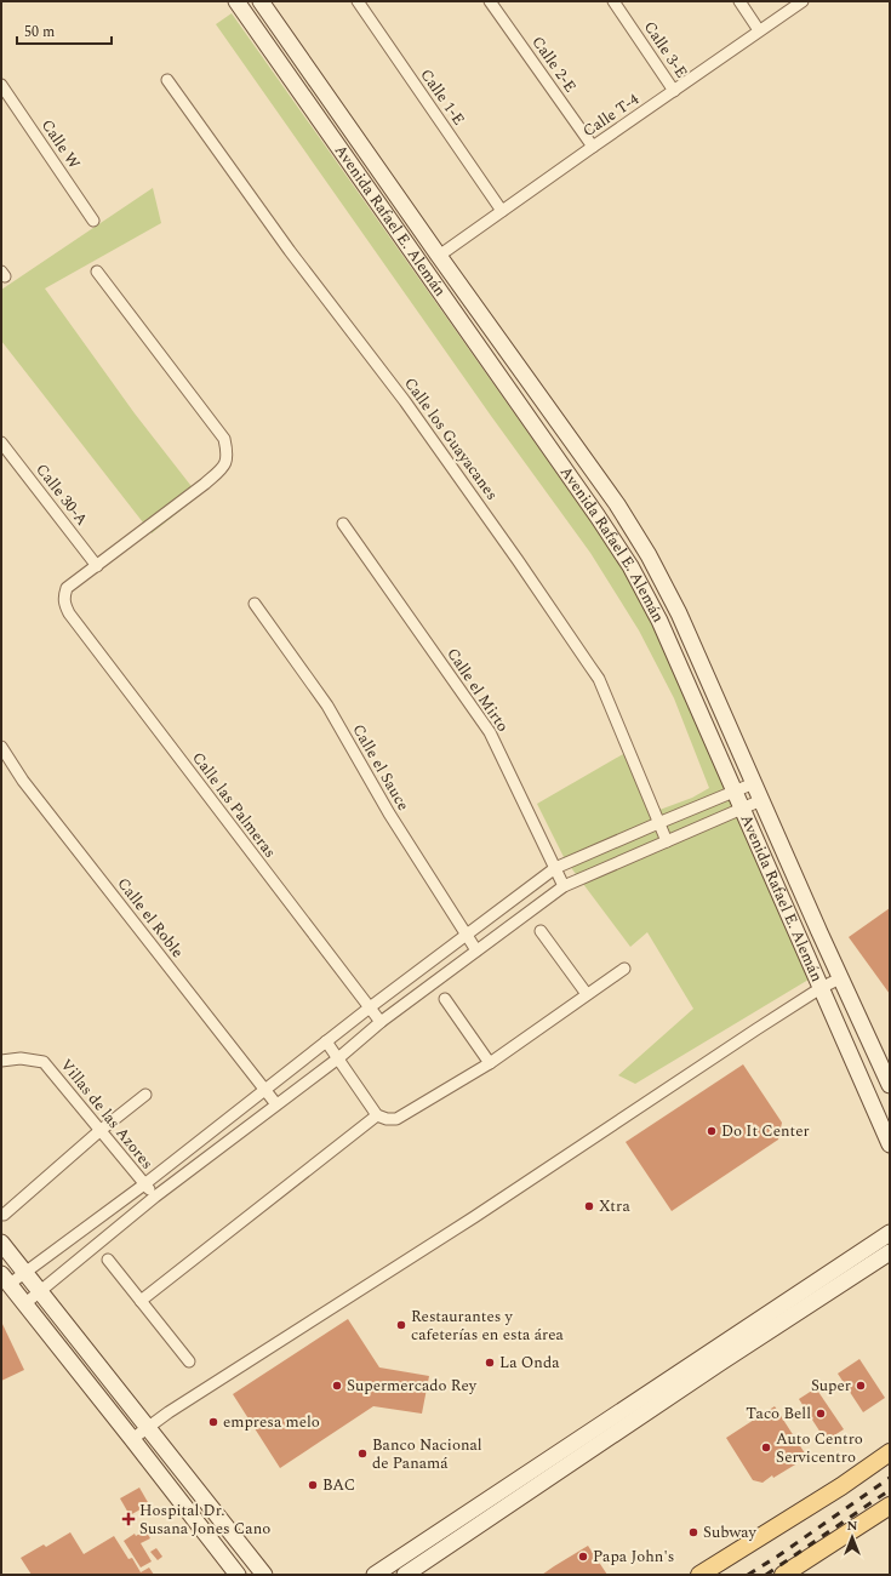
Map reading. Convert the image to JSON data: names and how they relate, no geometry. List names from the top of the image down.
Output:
{
  "streets": {
    "main road": ["Avenida Rafael E. Alemán"],
    "street": [
      "Calle 3-E",
      "Calle 2-E",
      "Calle 1-E",
      "Calle T-4",
      "Calle W",
      "Calle los Guayacanes",
      "Calle 30-A",
      "Calle el Mirto",
      "Calle el Sauce",
      "Calle las Palmeras",
      "Calle el Roble",
      "Villas de las Azores"
    ]
  },
  "crossings": [
    ["Calle 3-E", "Calle T-4"],
    ["Calle 2-E", "Calle T-4"],
    ["Calle 1-E", "Calle T-4"],
    ["Calle T-4", "Avenida Rafael E. Alemán"],
    ["Calle 30-A", "Calle las Palmeras"]
  ],
  "places": {
    "other": [
      "Do It Center",
      "Xtra",
      "Restaurantes y cafeterías en esta área",
      "La Onda",
      "Supermercado Rey",
      "Super",
      "Taco Bell",
      "empresa melo",
      "Auto Centro Servicentro",
      "Banco Nacional de Panamá",
      "BAC",
      "Subway",
      "Papa John's"
    ],
    "health": ["Hospital Dr. Susana Jones Cano"]
  },
  "scale_bar": "50 m",
  "north": "top"
}
